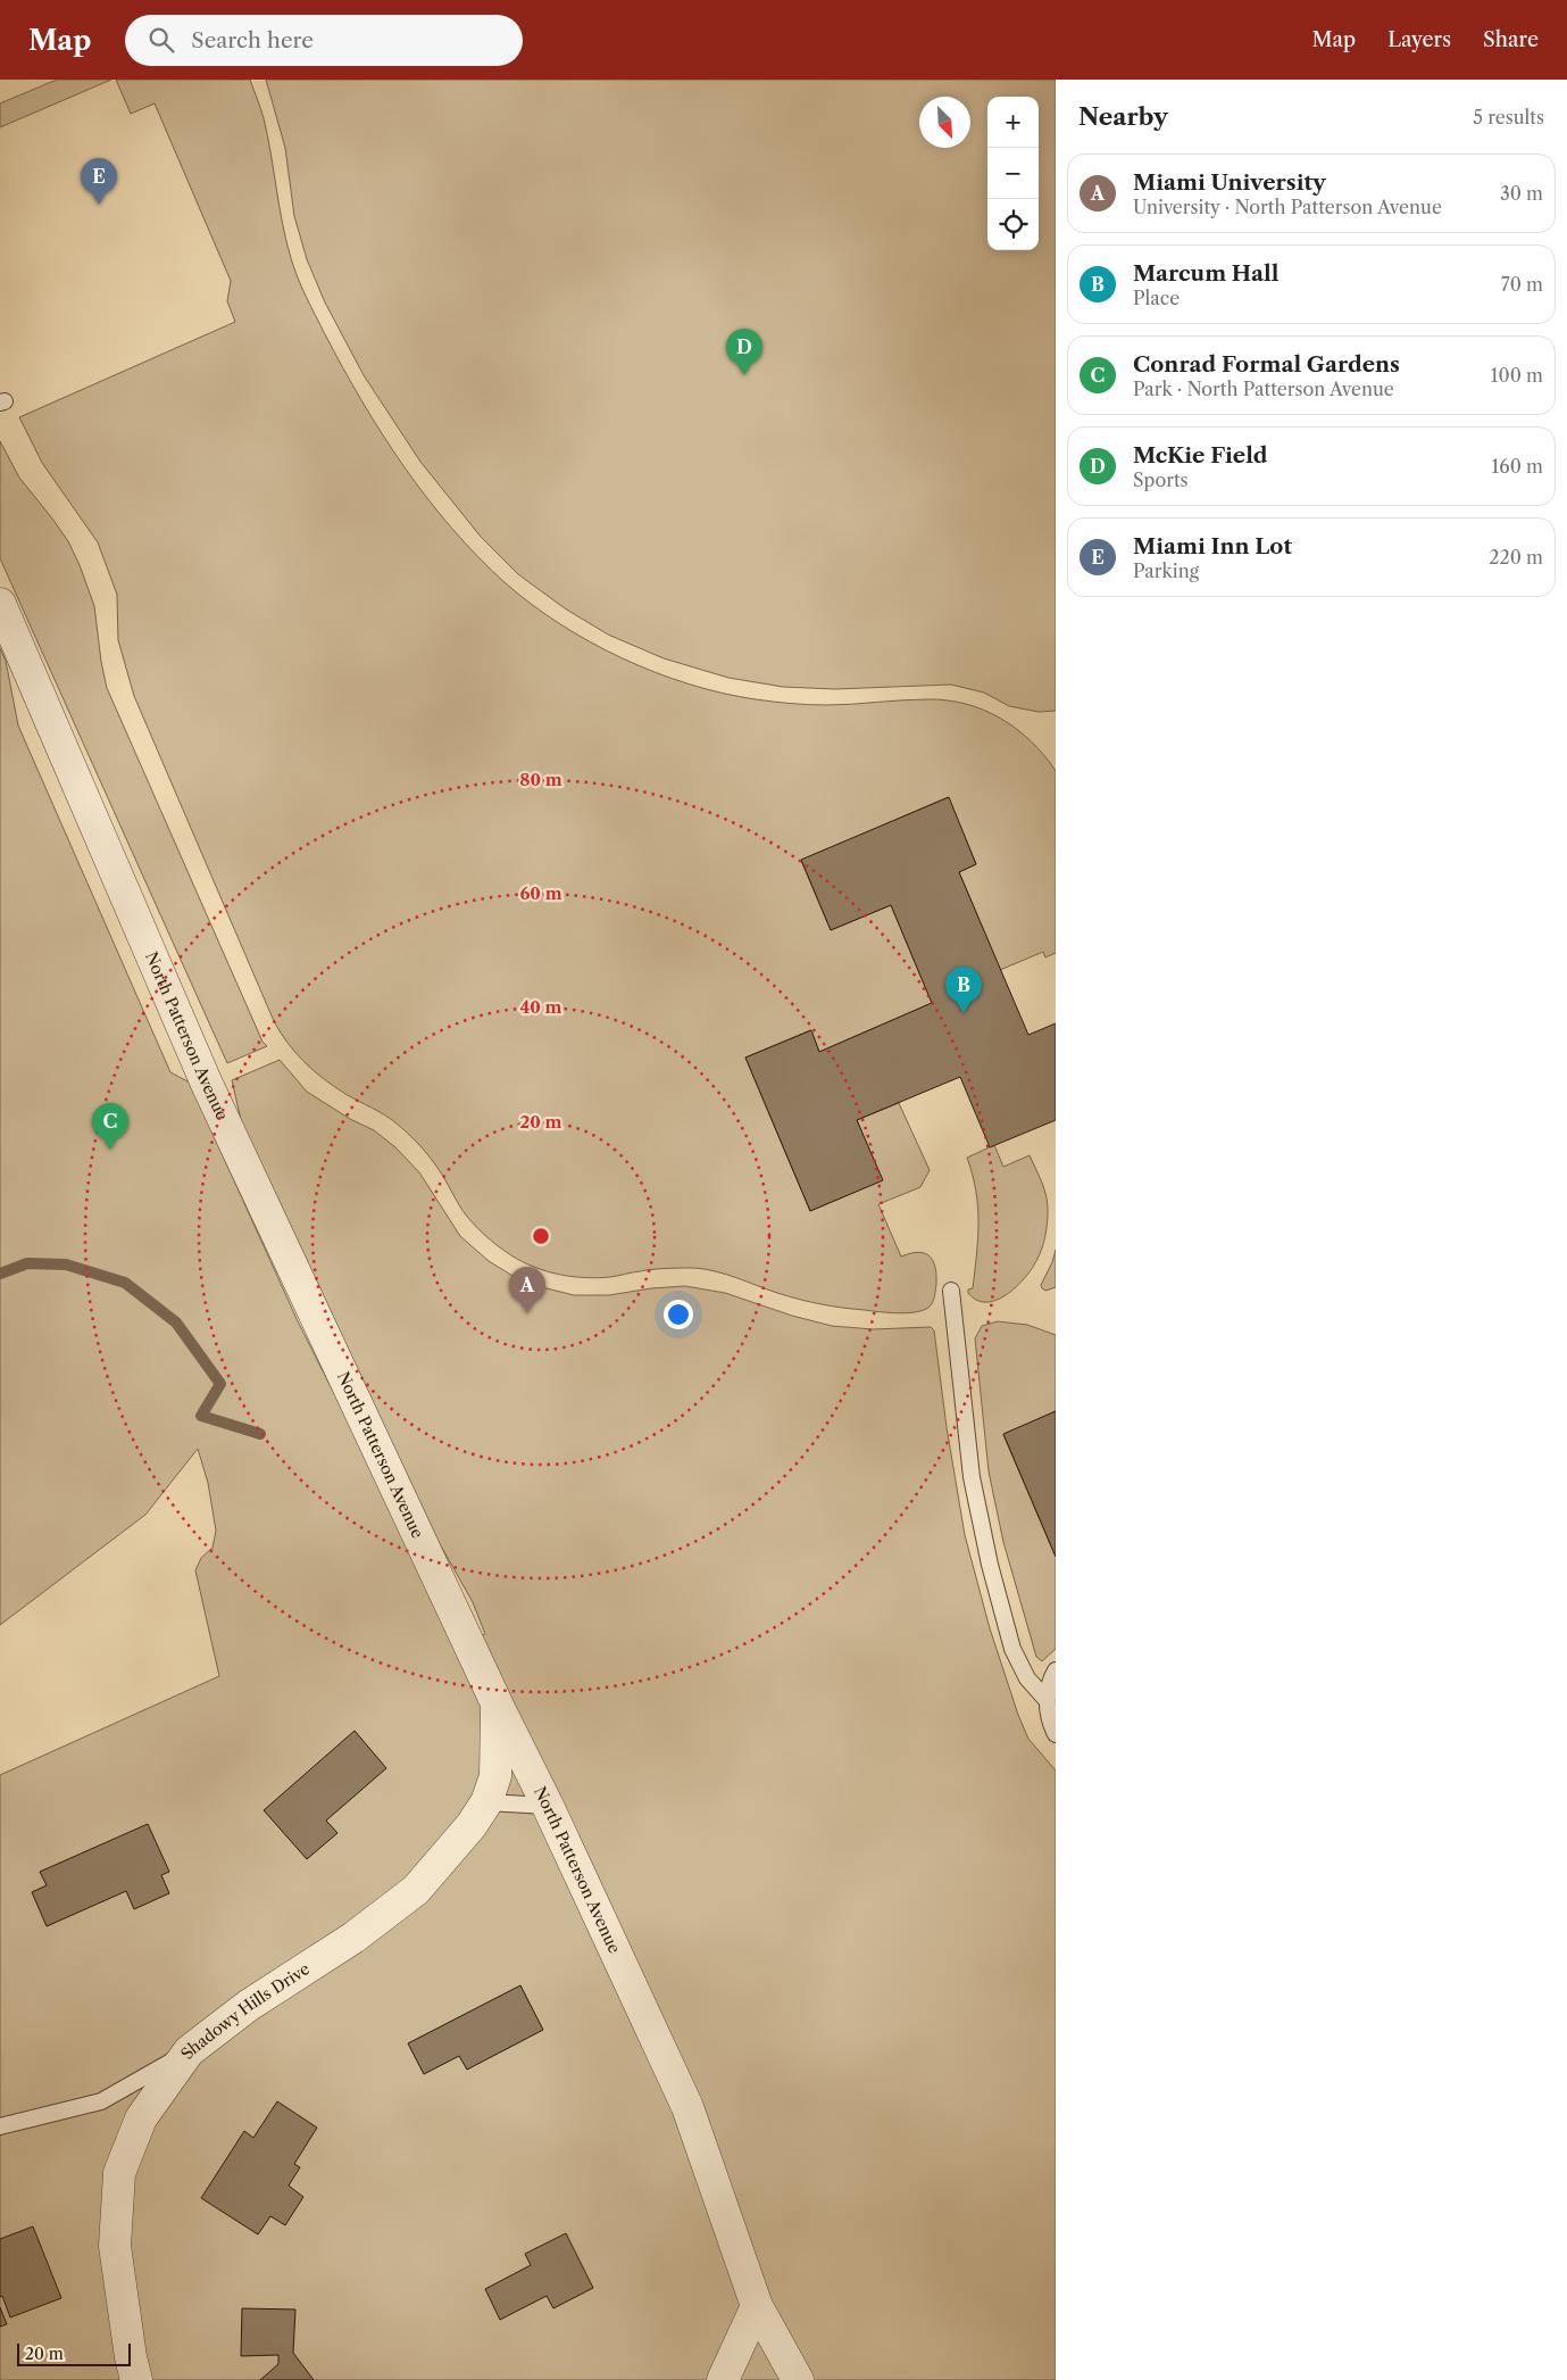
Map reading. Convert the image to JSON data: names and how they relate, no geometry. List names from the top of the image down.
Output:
{
  "streets": {
    "street": ["North Patterson Avenue", "Shadowy Hills Drive"]
  },
  "crossings": [
    ["North Patterson Avenue", "Shadowy Hills Drive"]
  ],
  "scale_bar": "20 m",
  "north": "bottom right",
  "page": {
    "header": "Map",
    "search": "Search here",
    "nav": ["Map", "Layers", "Share"],
    "heading": ["Nearby", "5 results"],
    "map_buttons": ["+", "−"],
    "list": [
      {
        "mark": "A",
        "name": "Miami University",
        "note": "University · North Patterson Avenue",
        "value": "30 m"
      },
      {
        "mark": "B",
        "name": "Marcum Hall",
        "note": "Place",
        "value": "70 m"
      },
      {
        "mark": "C",
        "name": "Conrad Formal Gardens",
        "note": "Park · North Patterson Avenue",
        "value": "100 m"
      },
      {
        "mark": "D",
        "name": "McKie Field",
        "note": "Sports",
        "value": "160 m"
      },
      {
        "mark": "E",
        "name": "Miami Inn Lot",
        "note": "Parking",
        "value": "220 m"
      }
    ],
    "pins": [
      "E",
      "D",
      "B",
      "C",
      "A"
    ],
    "scale": "20 m"
  },
  "rings": [
    "80 m",
    "60 m",
    "40 m",
    "20 m"
  ]
}
